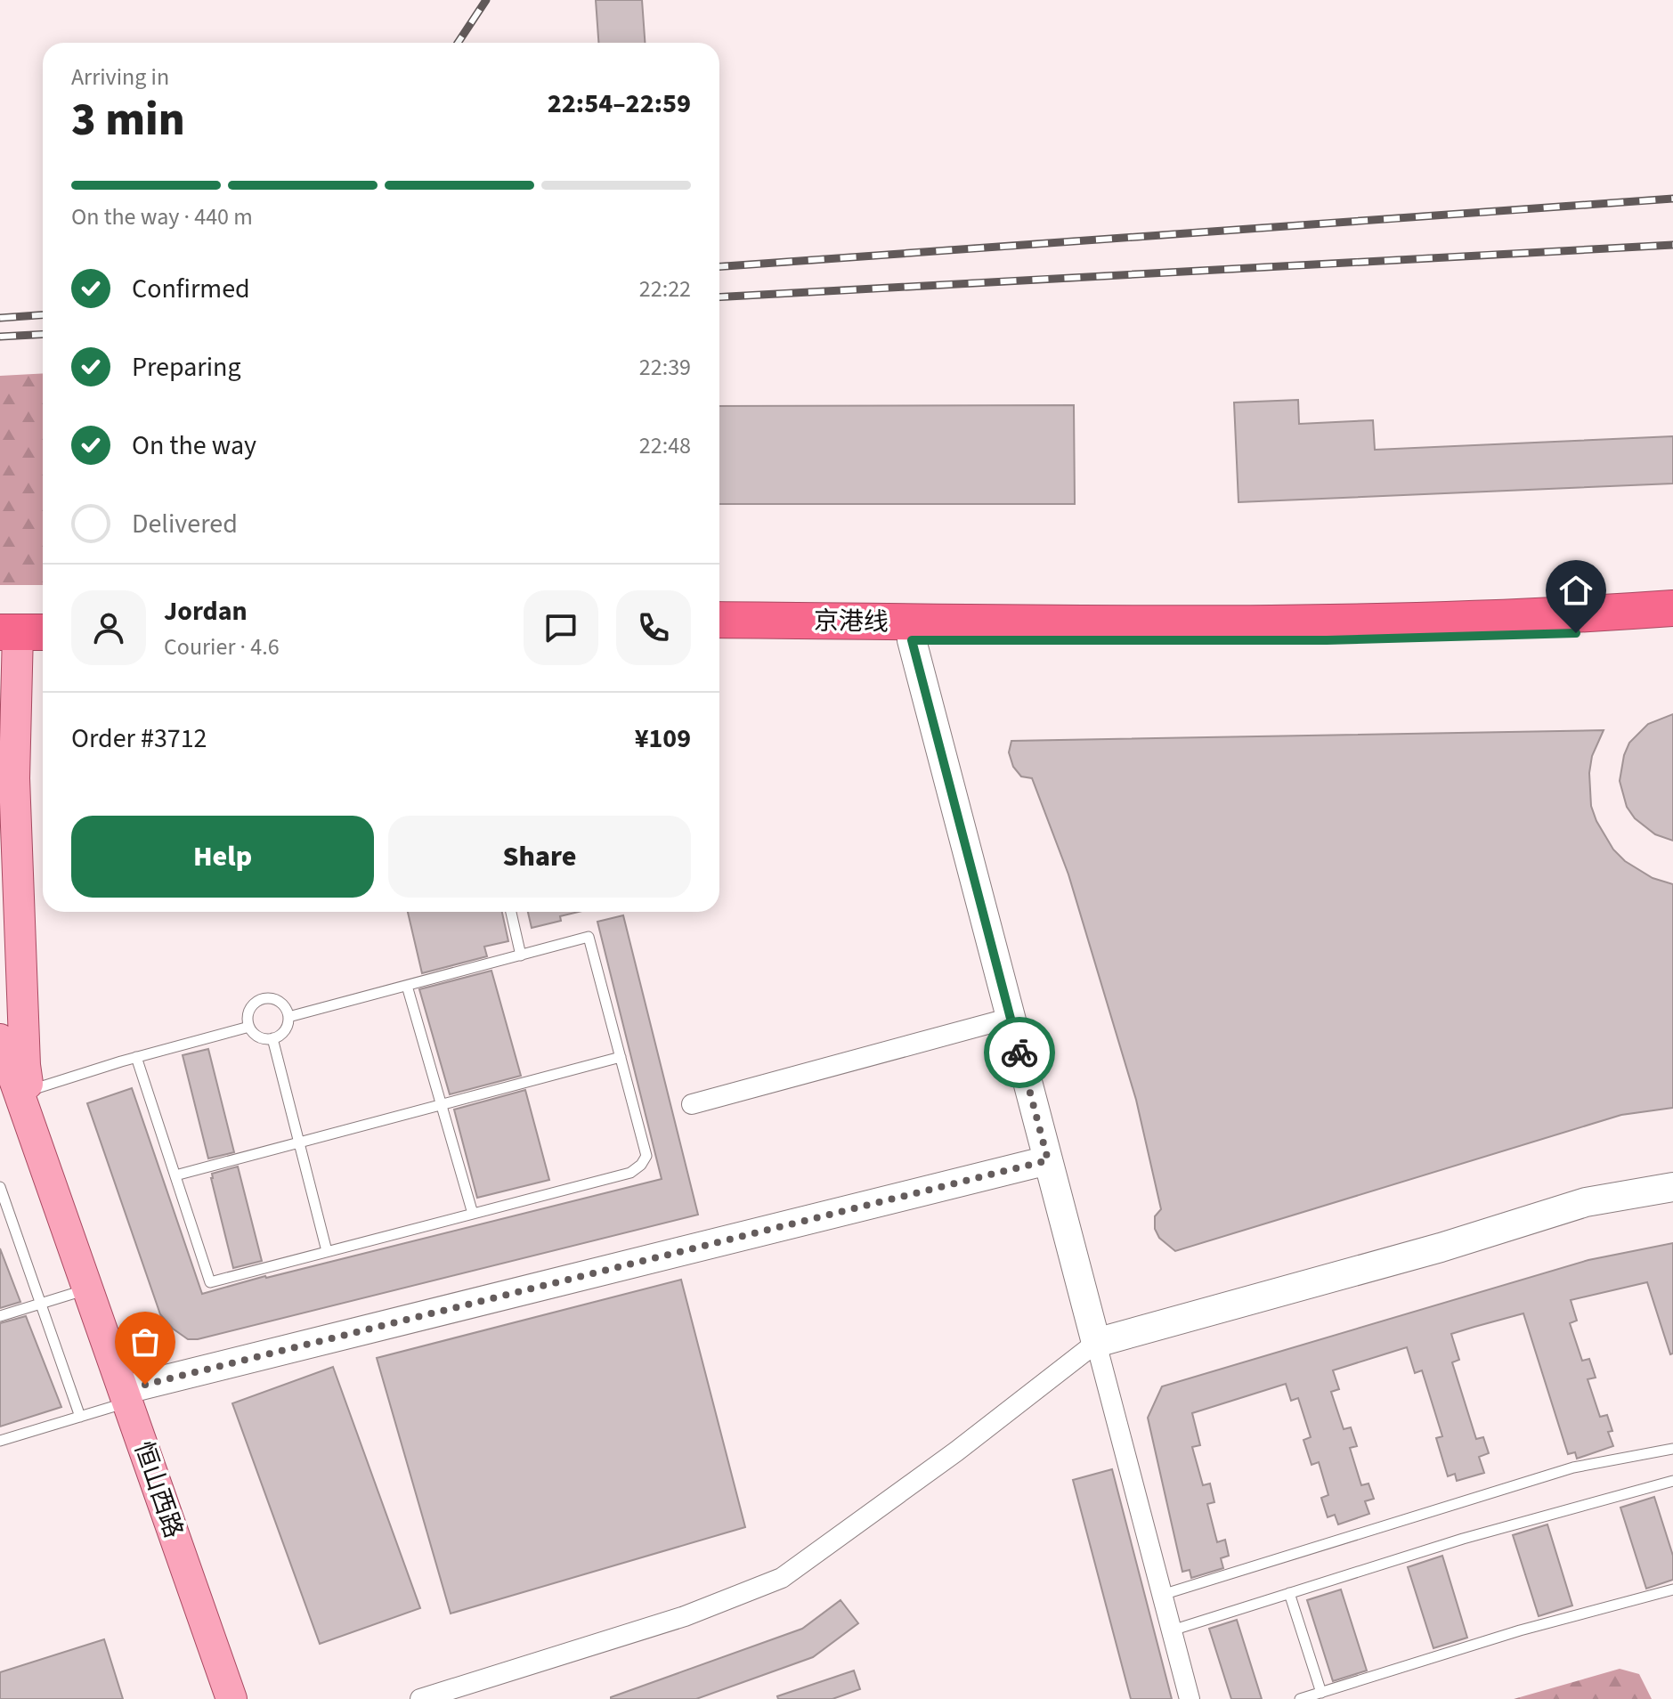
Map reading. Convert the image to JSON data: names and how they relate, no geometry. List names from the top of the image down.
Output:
{
  "streets": {
    "highway": ["京港线"],
    "main road": ["恒山西路"]
  },
  "page": {
    "heading": ["3 min", "Arriving in", "22:54–22:59"],
    "panel": [
      "Jordan",
      "Courier · 4.6",
      "Order #3712",
      "¥109"
    ],
    "bar": "On the way · 440 m",
    "list": [
      ["Confirmed", "22:22"],
      ["Preparing", "22:39"],
      ["On the way", "22:48"],
      "Delivered"
    ],
    "buttons": ["Help", "Share"]
  }
}
